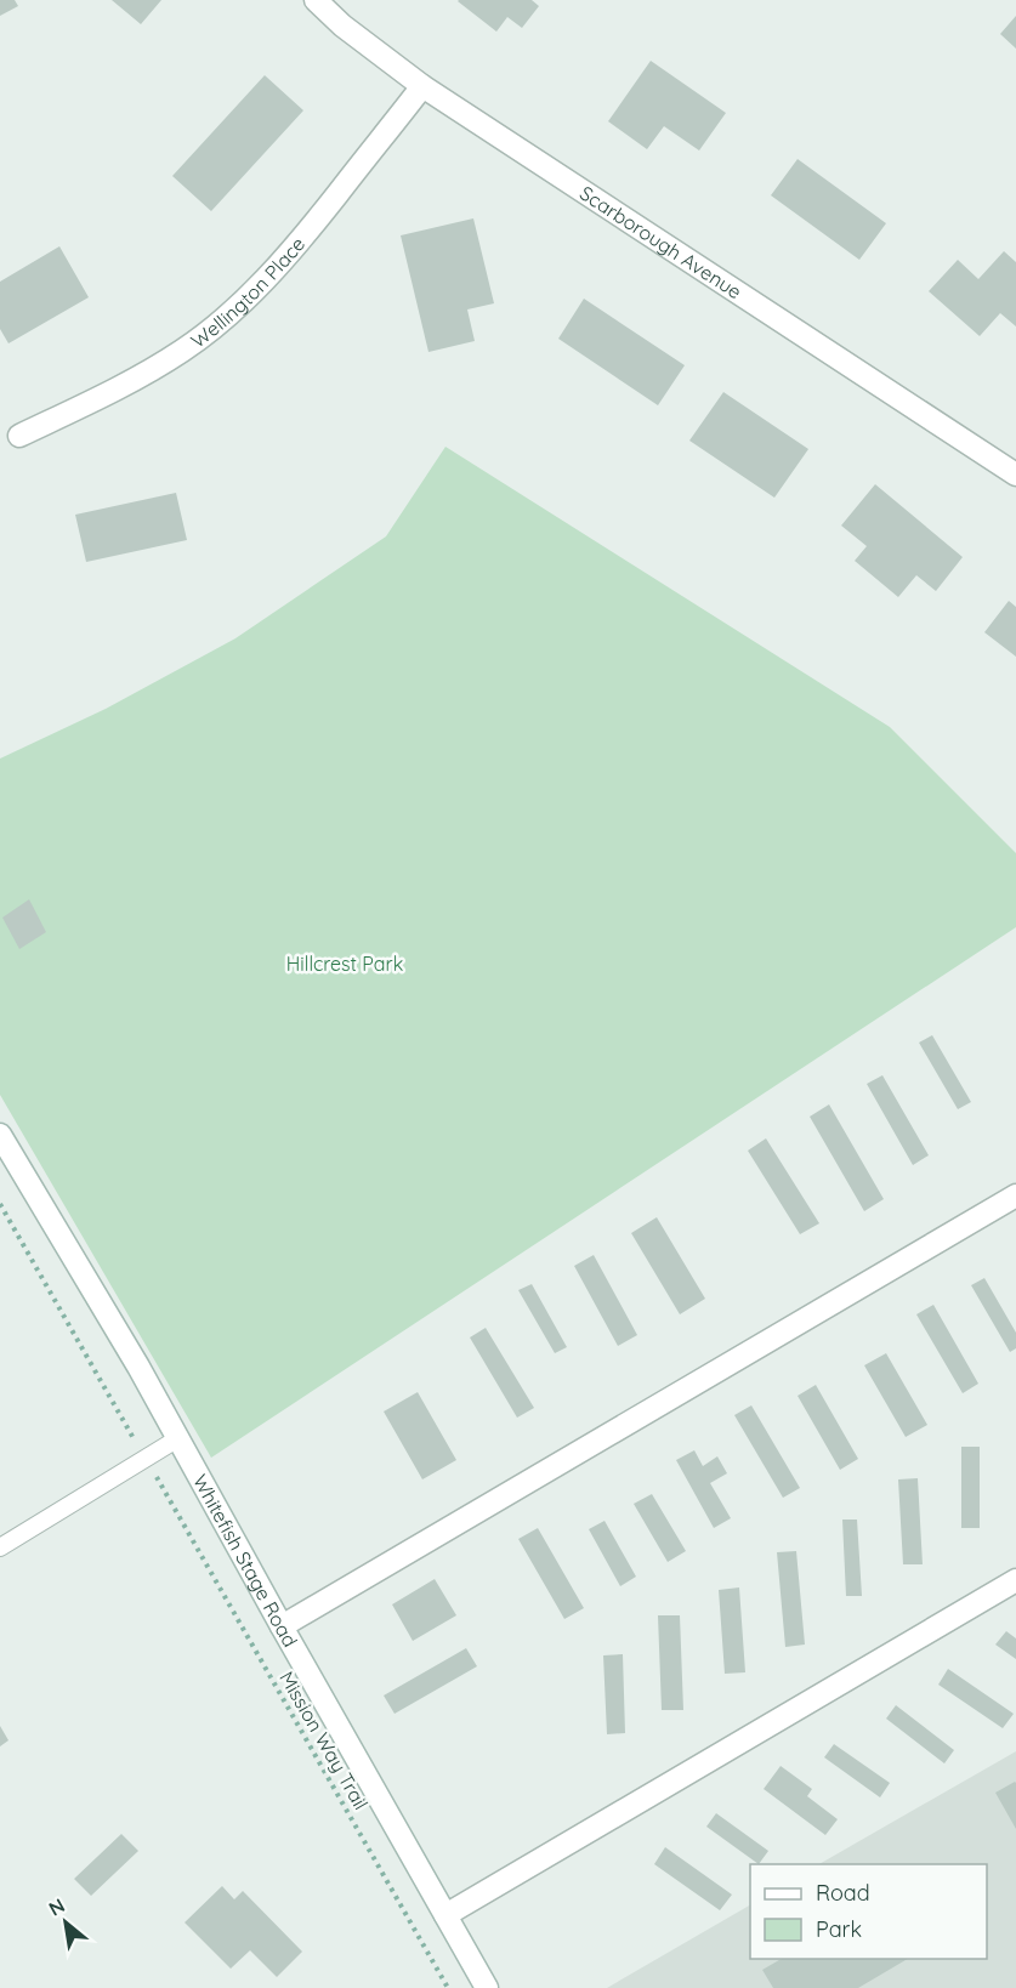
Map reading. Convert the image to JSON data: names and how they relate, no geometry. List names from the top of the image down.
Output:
{
  "streets": {
    "street": ["Scarborough Avenue", "Wellington Place", "Whitefish Stage Road"],
    "path": ["Mission Way Trail"]
  },
  "crossings": [
    ["Scarborough Avenue", "Wellington Place"]
  ],
  "parks": ["Hillcrest Park"],
  "legend": ["Road", "Park"],
  "north": "top left"
}
